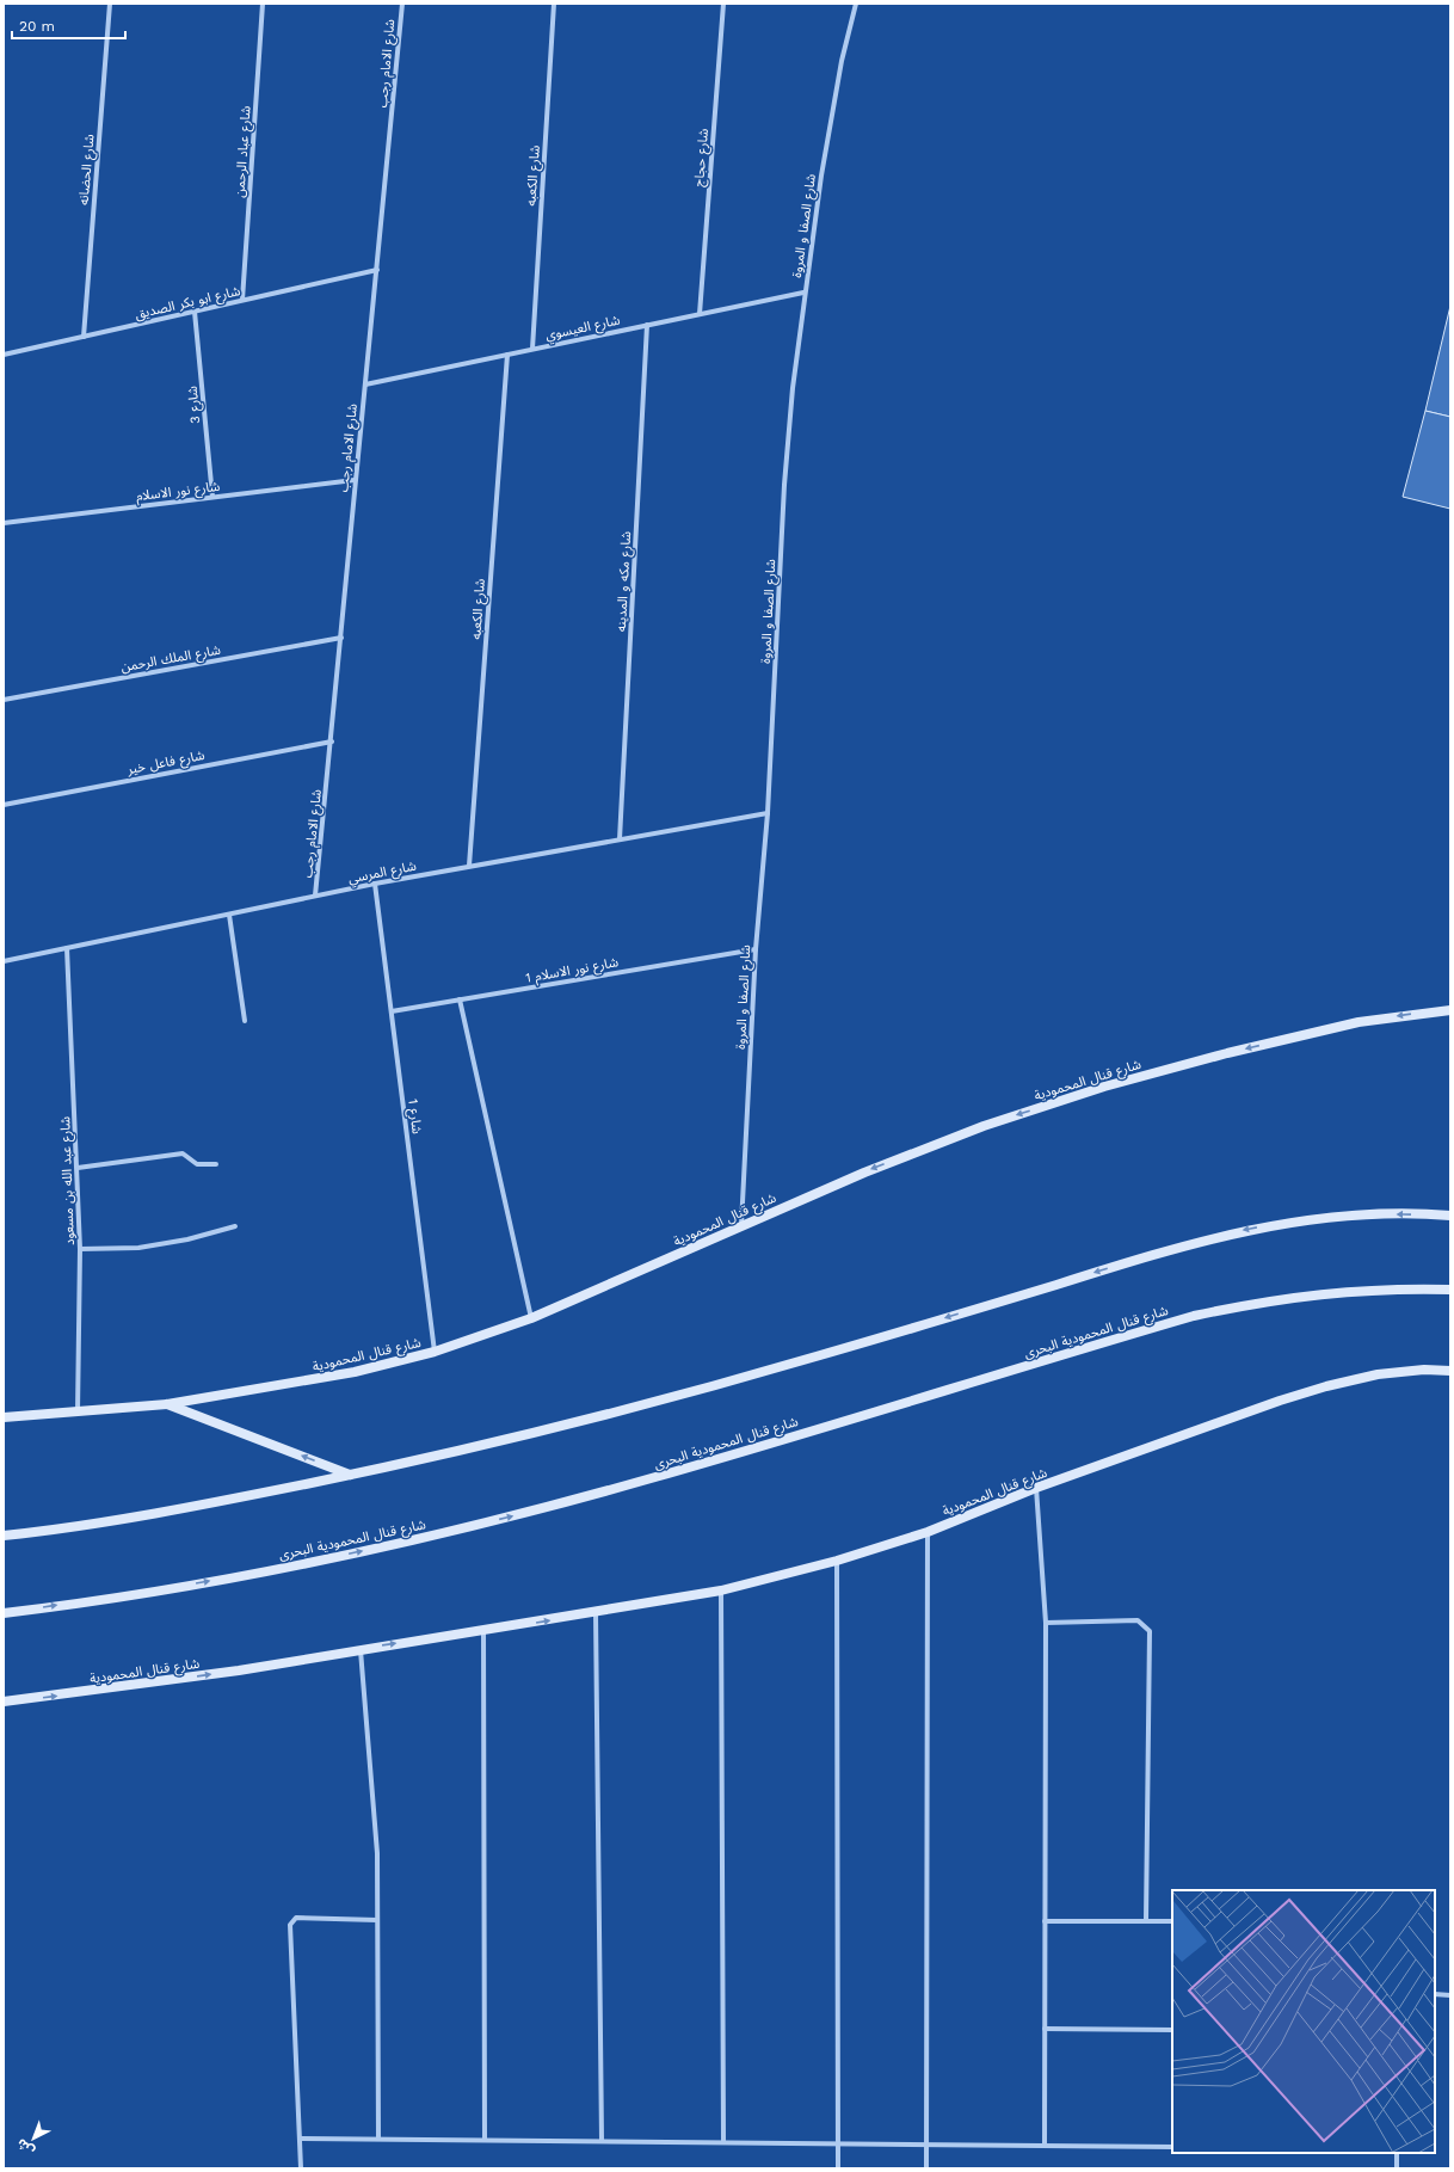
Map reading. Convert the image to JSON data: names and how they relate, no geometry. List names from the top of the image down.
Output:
{
  "streets": {
    "main road": ["شارع قنال المحمودية", "شارع قنال المحمودية البحرى"],
    "street": [
      "شارع الامام رجب",
      "شارع عباد الرحمن",
      "شارع حجاج",
      "شارع الحضانه",
      "شارع الكعبه",
      "شارع الصفا و المروة",
      "شارع ابو بكر الصديق",
      "شارع العيسوي",
      "شارع 3",
      "شارع نور الاسلام",
      "شارع مكه و المدينه",
      "شارع الملك الرحمن",
      "شارع فاعل خير",
      "شارع المرسي",
      "شارع نور الاسلام 1",
      "شارع 1",
      "شارع عبد الله بن مسعود"
    ]
  },
  "crossings": [
    ["شارع الامام رجب", "شارع ابو بكر الصديق"],
    ["شارع الامام رجب", "شارع العيسوي"],
    ["شارع الامام رجب", "شارع نور الاسلام"],
    ["شارع الامام رجب", "شارع الملك الرحمن"],
    ["شارع الامام رجب", "شارع فاعل خير"],
    ["شارع الامام رجب", "شارع المرسي"],
    ["شارع عباد الرحمن", "شارع ابو بكر الصديق"],
    ["شارع حجاج", "شارع العيسوي"],
    ["شارع الحضانه", "شارع ابو بكر الصديق"],
    ["شارع الكعبه", "شارع العيسوي"],
    ["شارع الكعبه", "شارع المرسي"],
    ["شارع الصفا و المروة", "شارع العيسوي"],
    ["شارع الصفا و المروة", "شارع المرسي"],
    ["شارع الصفا و المروة", "شارع نور الاسلام 1"],
    ["شارع الصفا و المروة", "شارع قنال المحمودية"],
    ["شارع ابو بكر الصديق", "شارع 3"],
    ["شارع العيسوي", "شارع مكه و المدينه"],
    ["شارع 3", "شارع نور الاسلام"],
    ["شارع مكه و المدينه", "شارع المرسي"],
    ["شارع المرسي", "شارع 1"],
    ["شارع المرسي", "شارع عبد الله بن مسعود"],
    ["شارع نور الاسلام 1", "شارع 1"],
    ["شارع قنال المحمودية", "شارع 1"],
    ["شارع قنال المحمودية", "شارع عبد الله بن مسعود"]
  ],
  "scale_bar": "20 m",
  "north": "bottom left"
}
